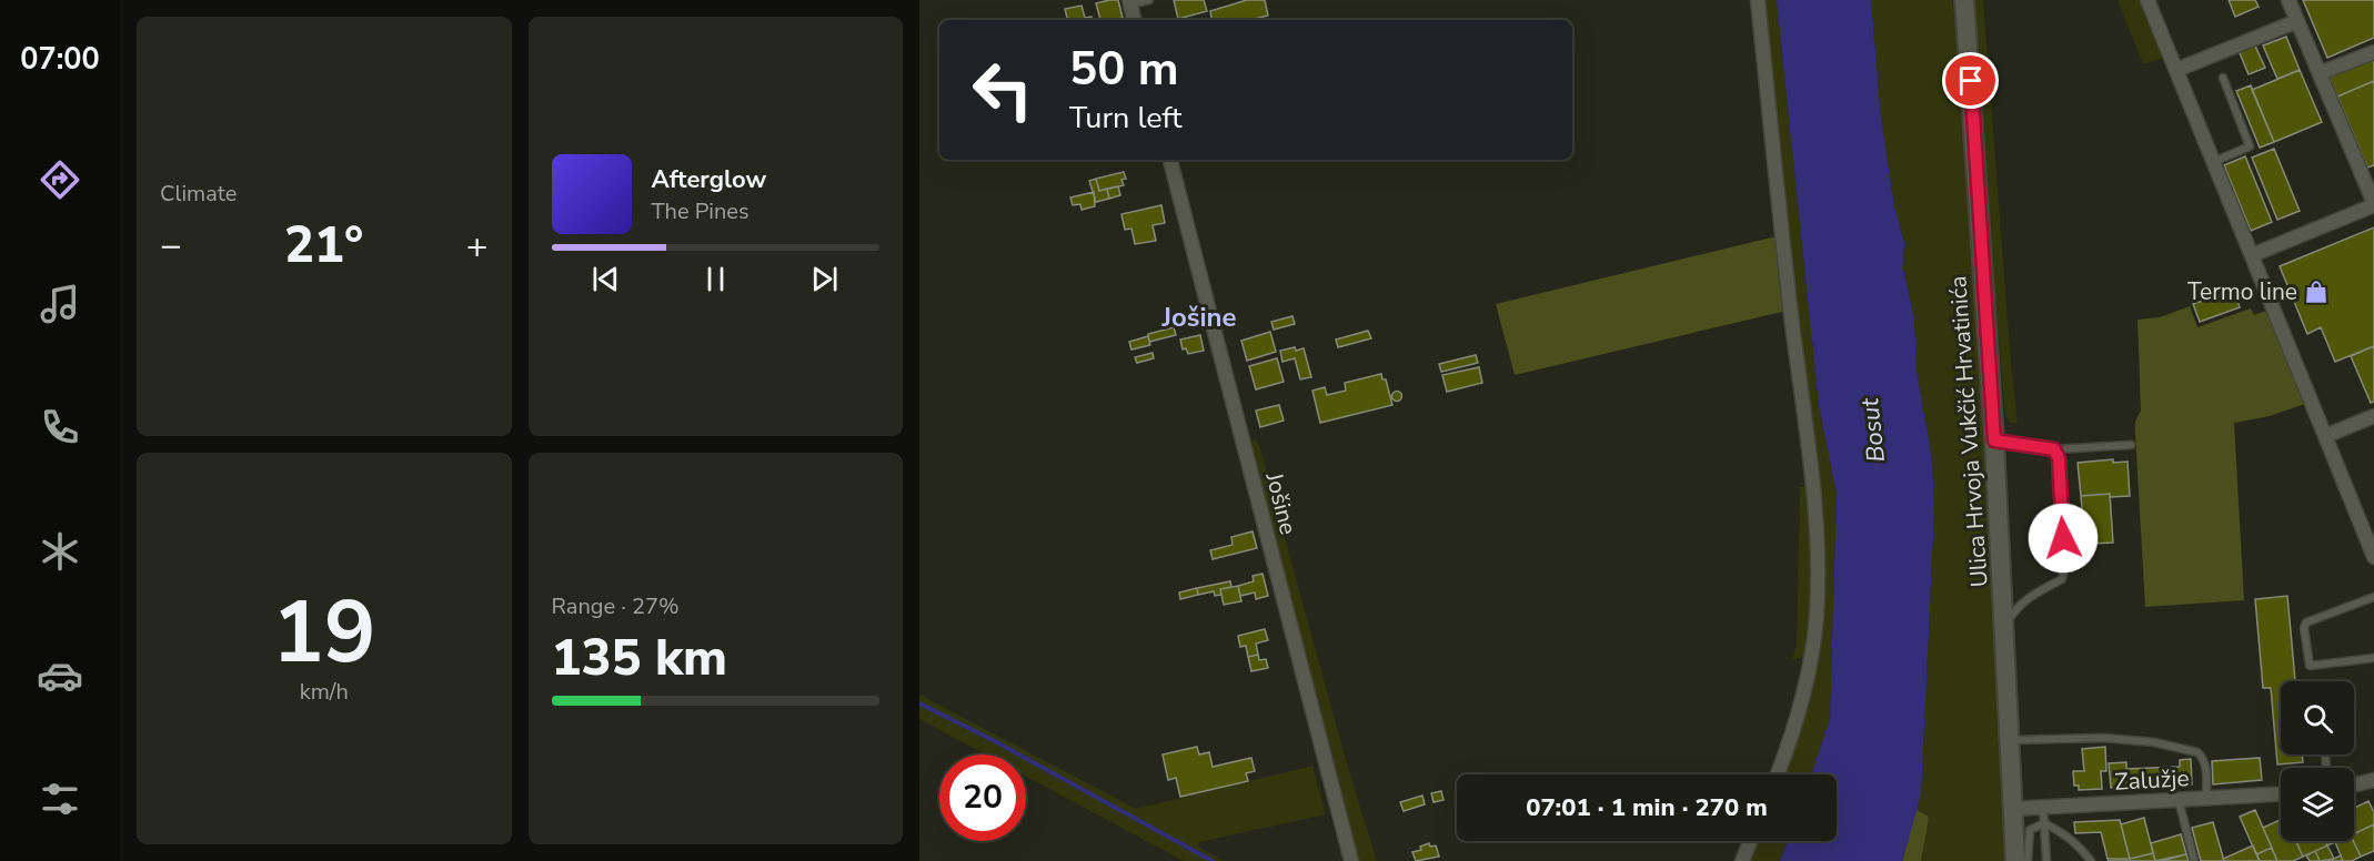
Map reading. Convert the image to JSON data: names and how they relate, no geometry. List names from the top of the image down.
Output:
{
  "streets": {
    "main road": ["Ulica Hrvoja Vukčić Hrvatinića"],
    "street": ["Jošine", "Zalužje"]
  },
  "crossings": [
    ["Ulica Hrvoja Vukčić Hrvatinića", "Zalužje"]
  ],
  "districts": ["Jošine"],
  "water": ["Bosut"],
  "places": {
    "shop": ["Termo line"]
  },
  "page": {
    "tabs": "07:00",
    "tile": [
      "Climate",
      ["19", "km/h"],
      ["Range · 27%", "135 km"]
    ],
    "turn": ["50 m", "Turn left"],
    "song": ["Afterglow", "The Pines"],
    "heat": ["−", "21°", "+"],
    "limit": "20",
    "trip": "07:01 · 1 min · 270 m"
  }
}
